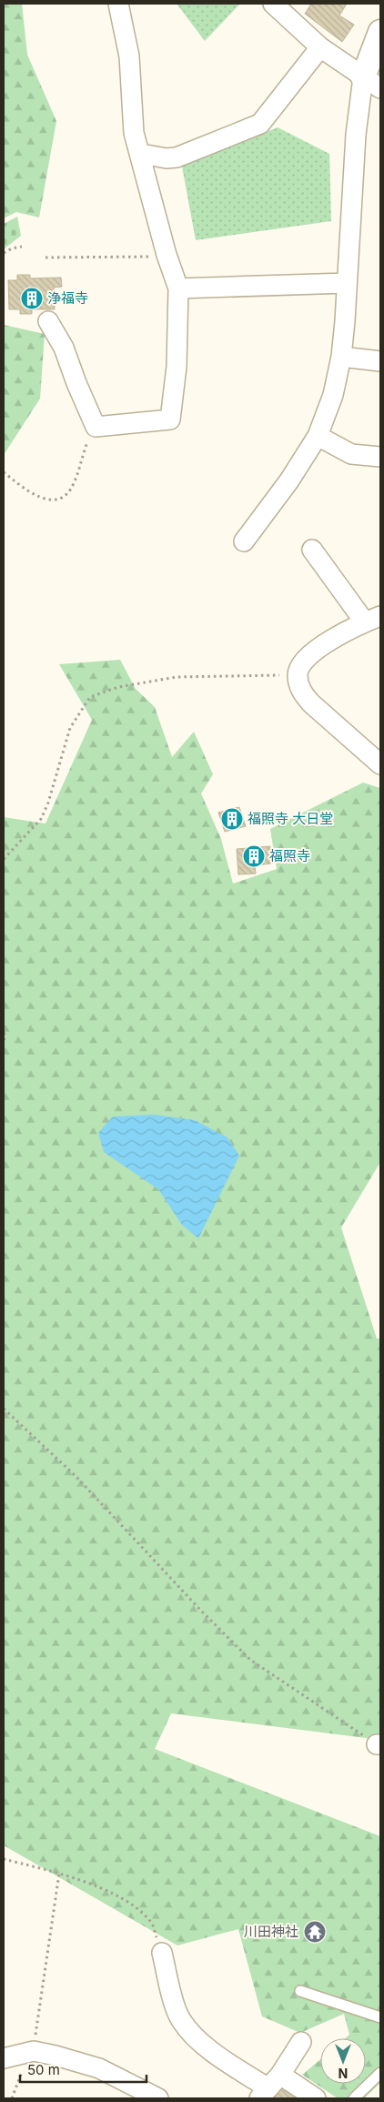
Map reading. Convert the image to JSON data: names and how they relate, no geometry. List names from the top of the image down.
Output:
{
  "places": {
    "building": ["浄福寺", "福照寺 大日堂", "福照寺"],
    "temple": ["川田神社"]
  },
  "scale_bar": "50 m",
  "north": "bottom"
}
